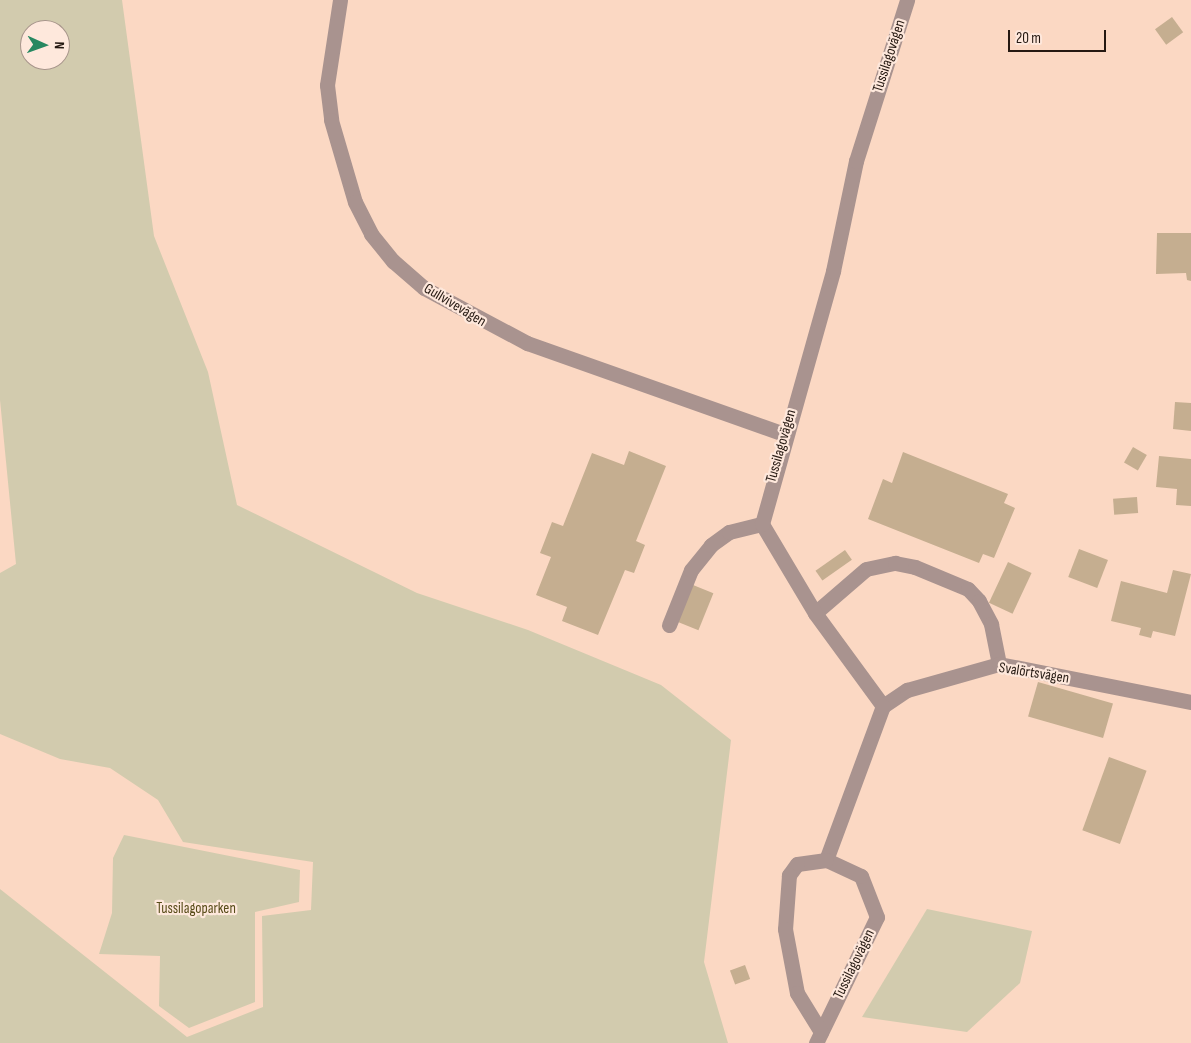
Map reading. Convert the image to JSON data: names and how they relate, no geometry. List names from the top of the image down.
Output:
{
  "streets": {
    "street": ["Tussilagovägen", "Gullvivevägen", "Svalörtsvägen"]
  },
  "crossings": [
    ["Tussilagovägen", "Gullvivevägen"]
  ],
  "parks": ["Tussilagoparken"],
  "scale_bar": "20 m",
  "north": "right"
}
